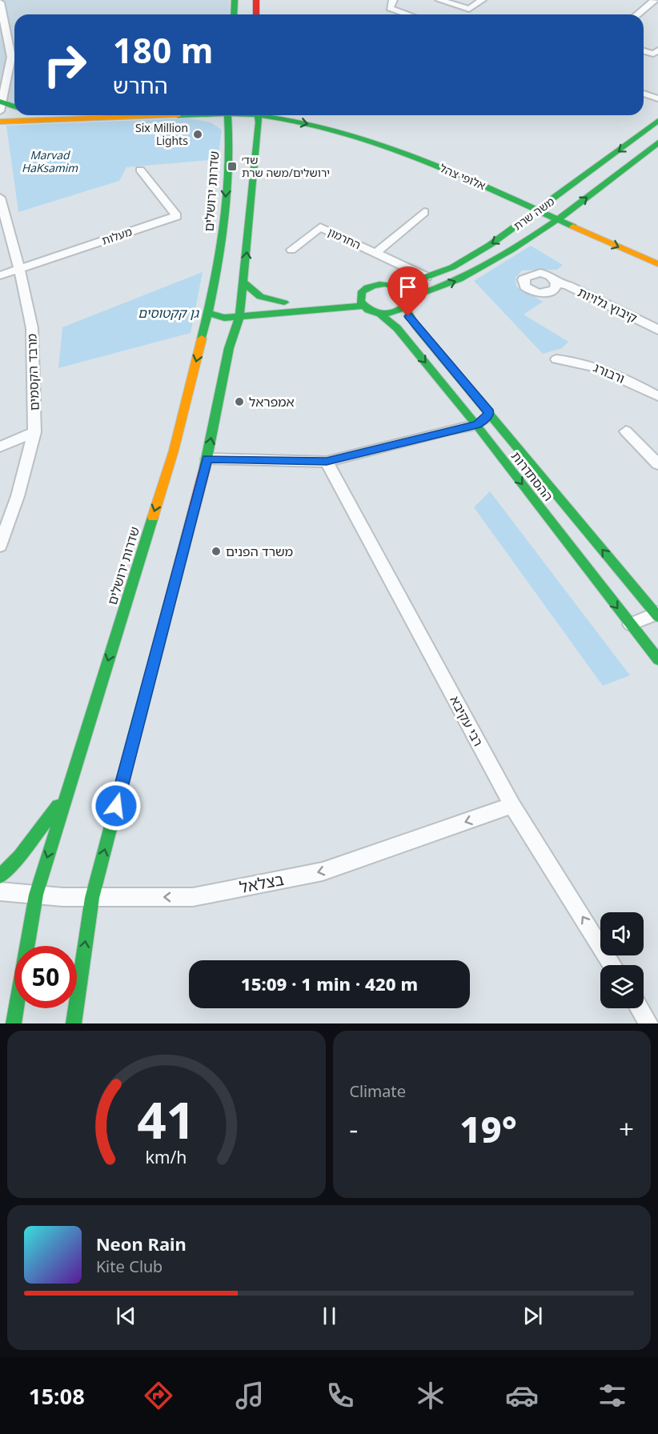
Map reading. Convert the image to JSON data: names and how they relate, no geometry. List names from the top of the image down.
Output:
{
  "streets": {
    "main road": [
      "אלופי צהל",
      "שדרות ירושלים",
      "משה שרת",
      "ההסתדרות"
    ],
    "street": [
      "מעלות",
      "החרמון",
      "קיבוץ גלויות",
      "מרבד הקסמים",
      "ורבורג",
      "רבי עקיבא",
      "בצלאל"
    ]
  },
  "crossings": [
    ["אלופי צהל", "משה שרת"],
    ["שדרות ירושלים", "בצלאל"],
    ["משה שרת", "החרמון"],
    ["משה שרת", "ההסתדרות"],
    ["מעלות", "מרבד הקסמים"],
    ["רבי עקיבא", "בצלאל"]
  ],
  "one_way": ["בצלאל"],
  "parks": ["Marvad HaKsamim", "גן קקטוסים"],
  "places": {
    "other": ["Six Million Lights", "אמפראל", "משרד הפנים"],
    "transit": ["שד׳ ירושלים/משה שרת"]
  },
  "page": {
    "turn": ["180 m", "החרש"],
    "limit": "50",
    "trip": "15:09 · 1 min · 420 m",
    "tile": "Climate",
    "heat": ["−", "19°", "+"],
    "song": ["Neon Rain", "Kite Club"],
    "tabs": "15:08",
    "gauge": ["41", "km/h"]
  }
}
